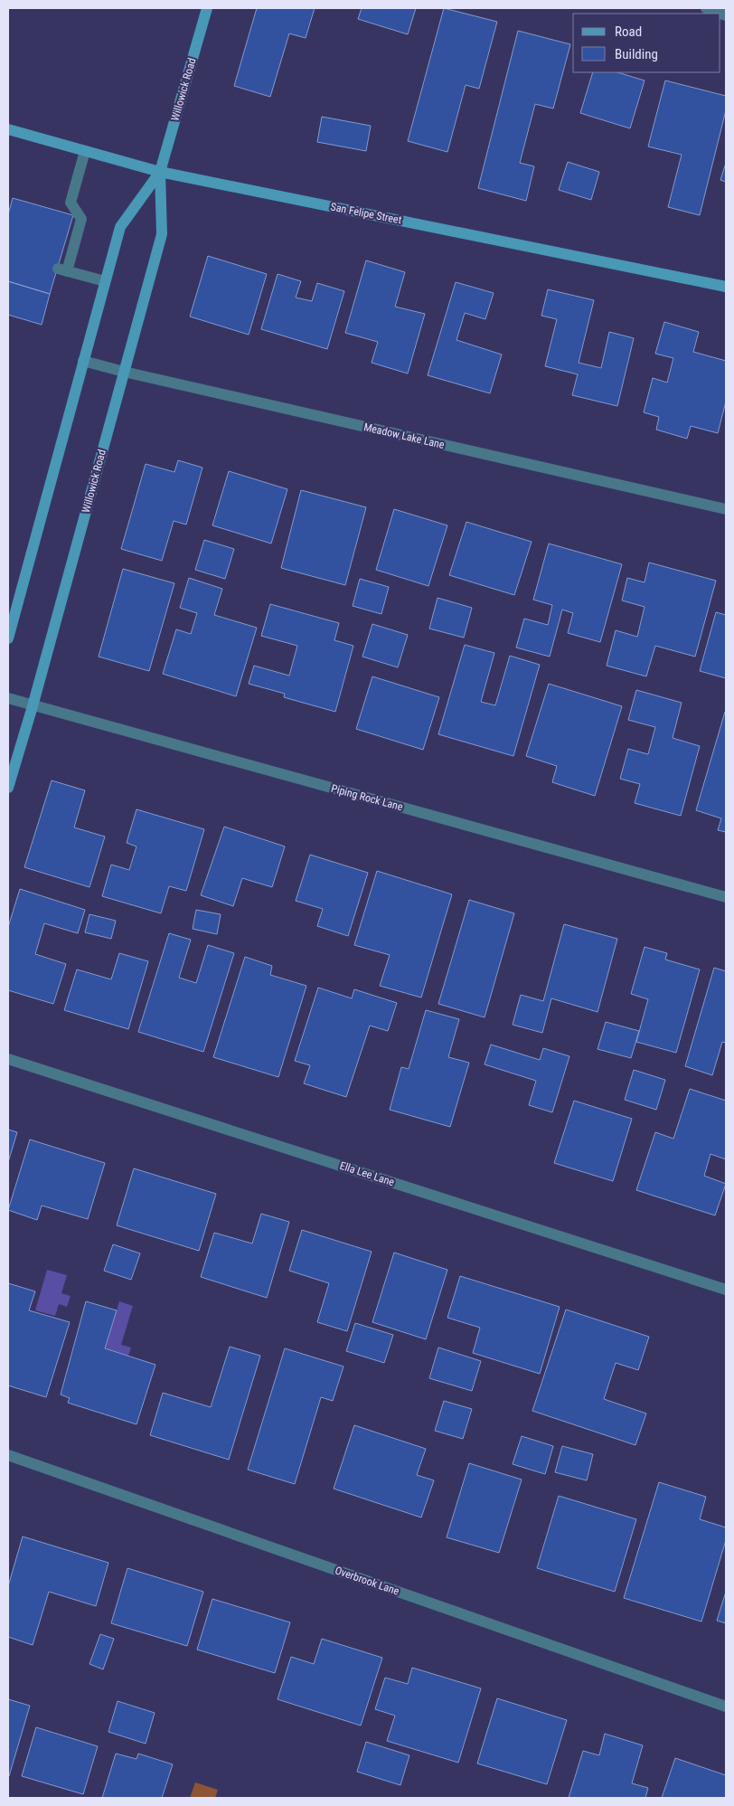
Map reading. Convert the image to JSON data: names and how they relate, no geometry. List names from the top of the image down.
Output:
{
  "streets": {
    "main road": ["Willowick Road", "San Felipe Street"],
    "street": [
      "Meadow Lake Lane",
      "Piping Rock Lane",
      "Ella Lee Lane",
      "Overbrook Lane"
    ]
  },
  "crossings": [
    ["Willowick Road", "San Felipe Street"],
    ["Willowick Road", "Meadow Lake Lane"],
    ["Willowick Road", "Piping Rock Lane"]
  ],
  "legend": ["Road", "Building"]
}
